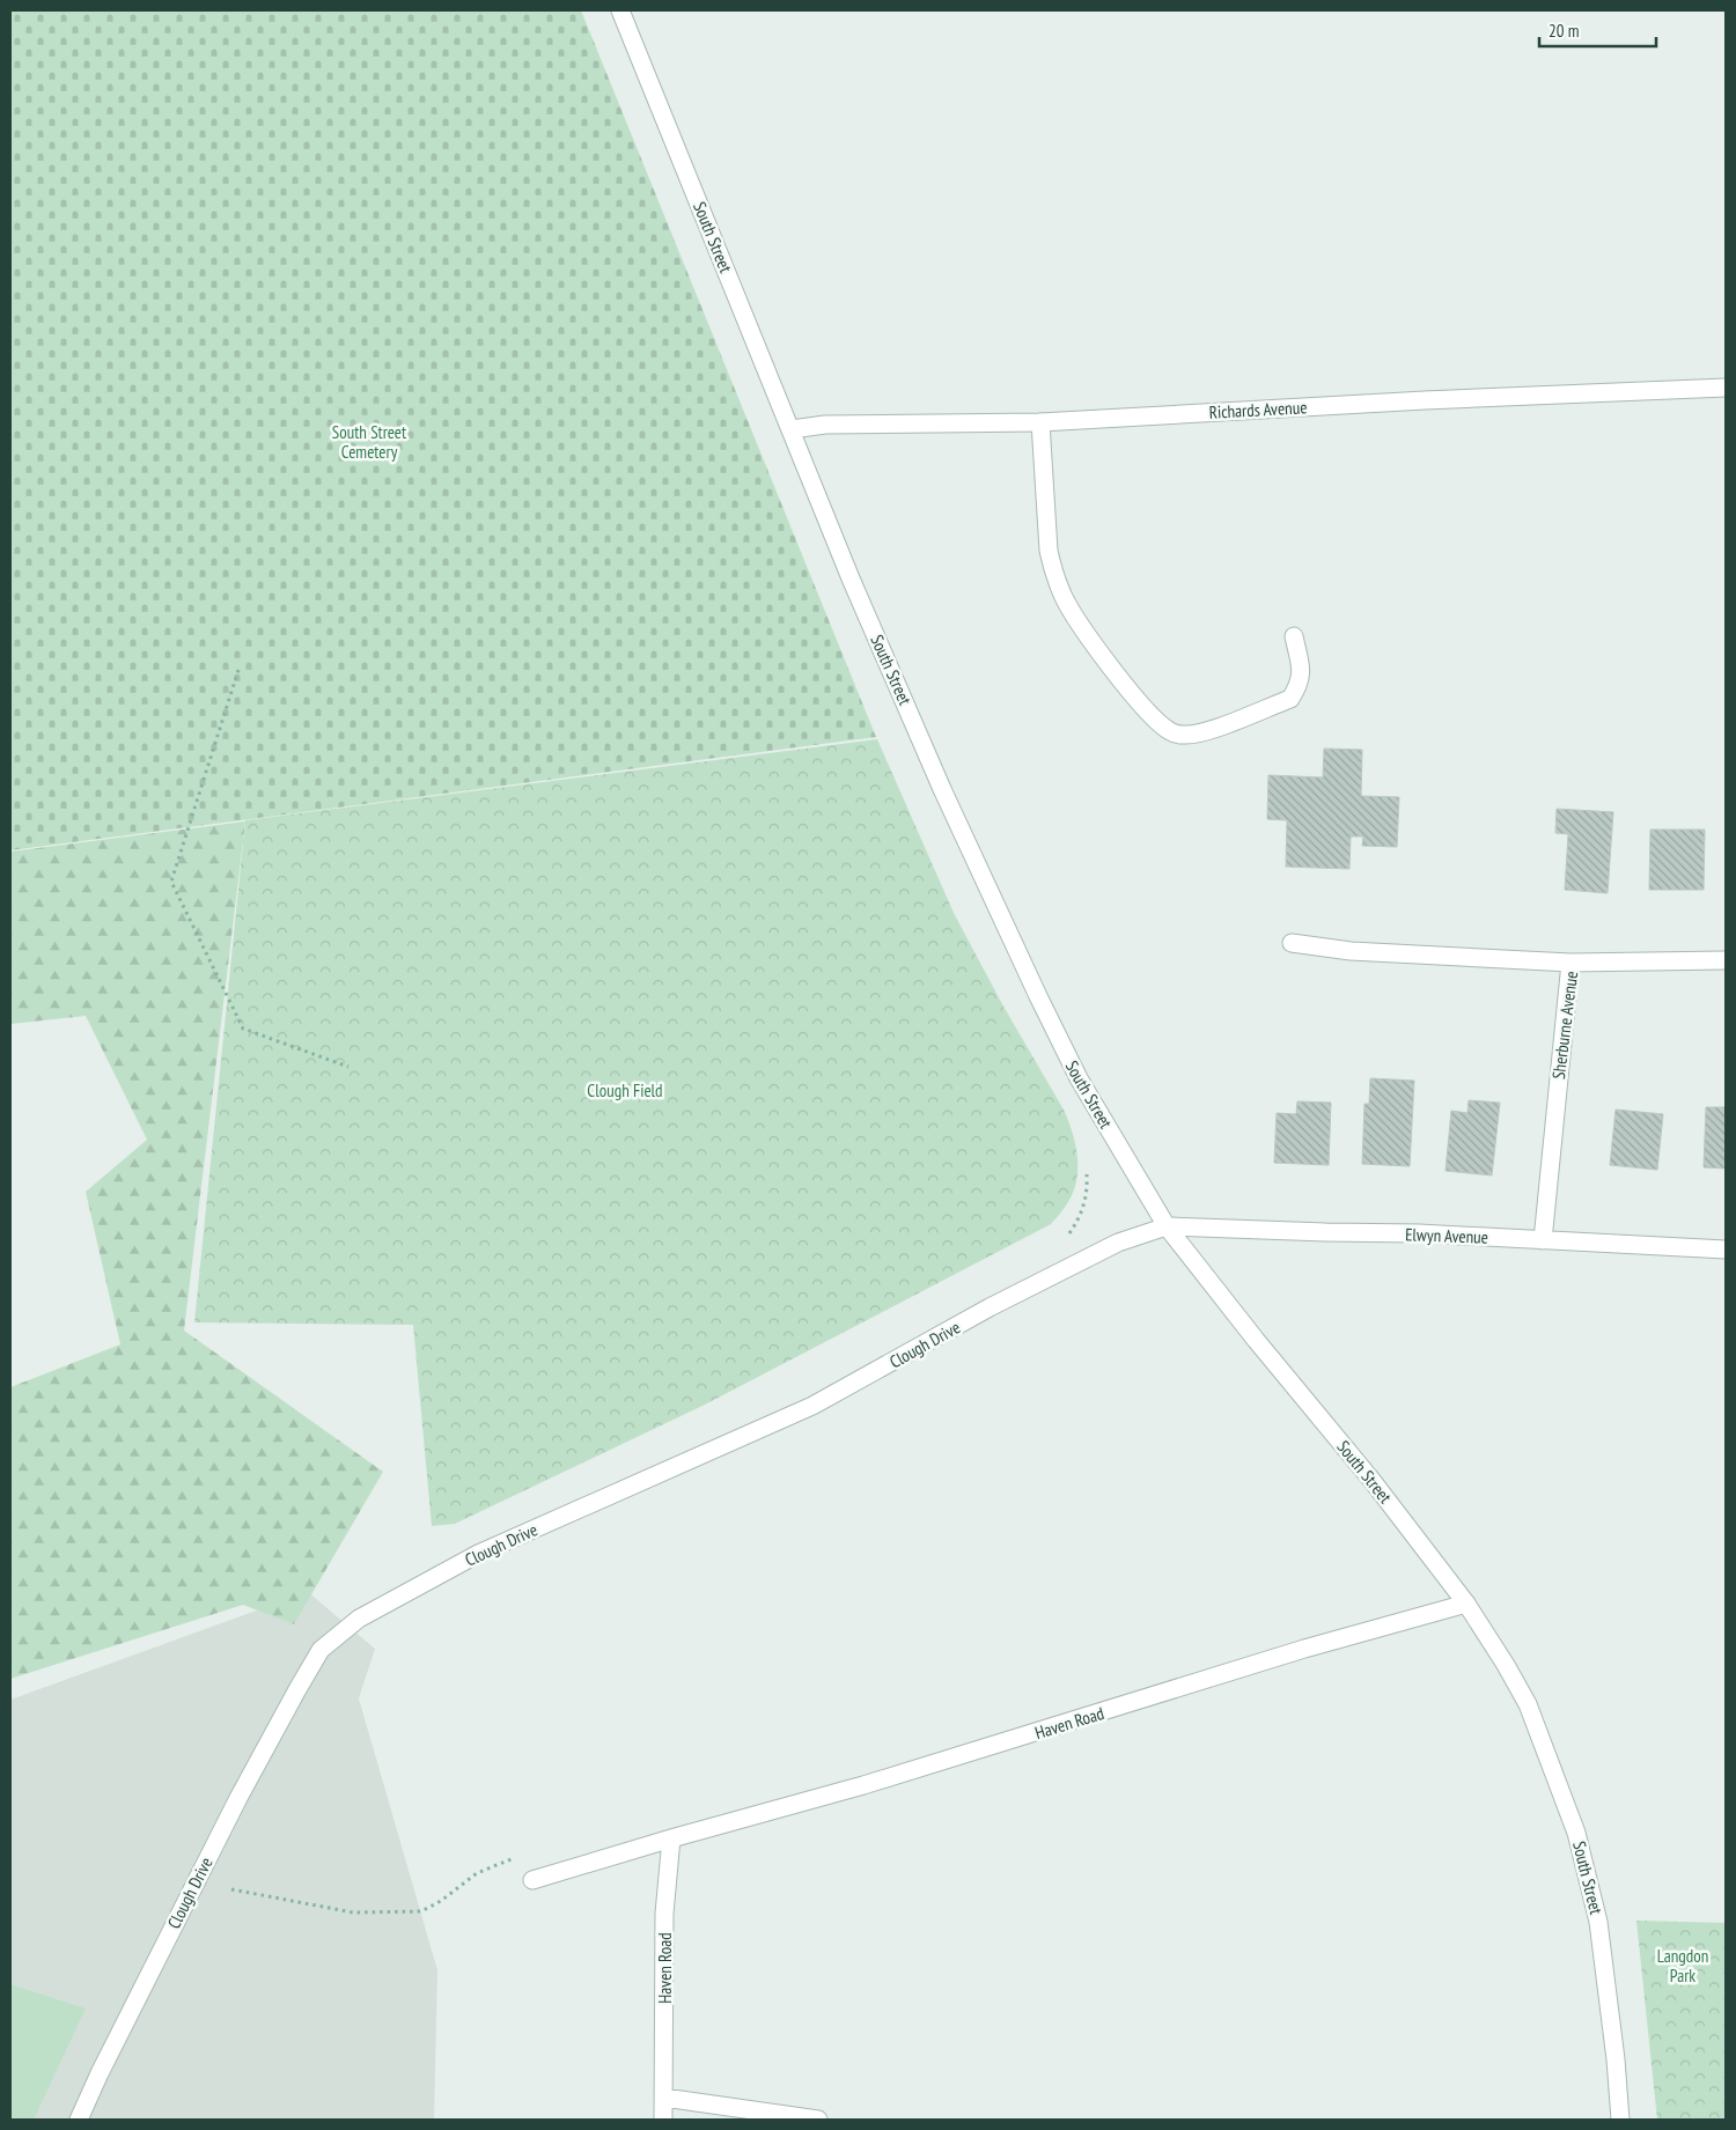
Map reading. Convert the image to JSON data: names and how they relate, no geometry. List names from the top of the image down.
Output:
{
  "streets": {
    "street": [
      "South Street",
      "Richards Avenue",
      "Sherburne Avenue",
      "Elwyn Avenue",
      "Clough Drive",
      "Haven Road"
    ]
  },
  "crossings": [
    ["South Street", "Richards Avenue"],
    ["South Street", "Elwyn Avenue"],
    ["South Street", "Clough Drive"],
    ["South Street", "Haven Road"],
    ["Sherburne Avenue", "Elwyn Avenue"],
    ["Elwyn Avenue", "Clough Drive"]
  ],
  "parks": ["South Street Cemetery", "Clough Field", "Langdon Park"],
  "scale_bar": "20 m"
}
